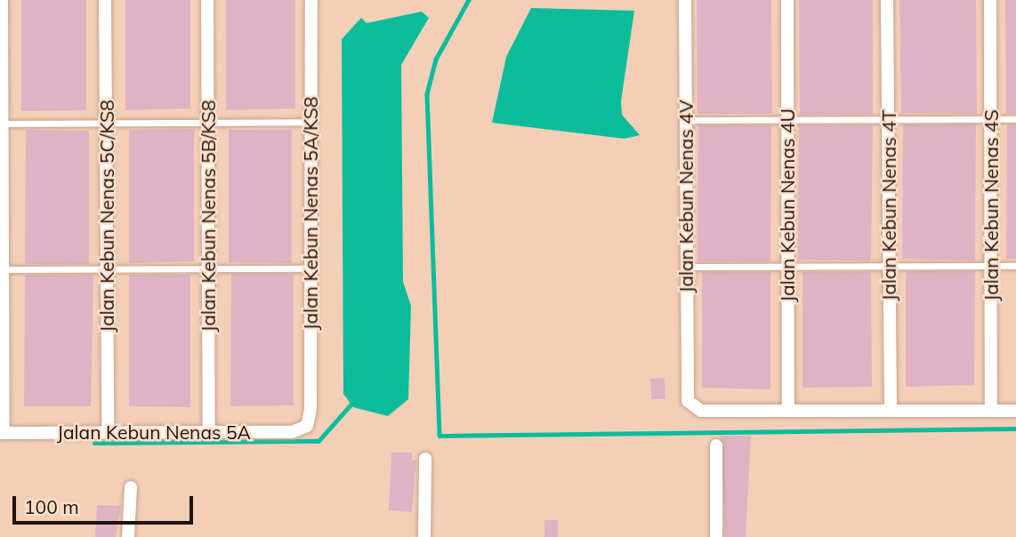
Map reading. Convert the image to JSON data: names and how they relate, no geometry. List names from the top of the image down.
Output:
{
  "streets": {
    "street": [
      "Jalan Kebun Nenas 4V",
      "Jalan Kebun Nenas 4U",
      "Jalan Kebun Nenas 4T",
      "Jalan Kebun Nenas 4S",
      "Jalan Kebun Nenas 5A/KS8",
      "Jalan Kebun Nenas 5C/KS8",
      "Jalan Kebun Nenas 5B/KS8",
      "Jalan Kebun Nenas 5A"
    ]
  },
  "crossings": [
    ["Jalan Kebun Nenas 4V", "Jalan Kebun Nenas 4U"],
    ["Jalan Kebun Nenas 5A/KS8", "Jalan Kebun Nenas 5A"],
    ["Jalan Kebun Nenas 5C/KS8", "Jalan Kebun Nenas 5A"],
    ["Jalan Kebun Nenas 5B/KS8", "Jalan Kebun Nenas 5A"]
  ],
  "scale_bar": "100 m"
}
